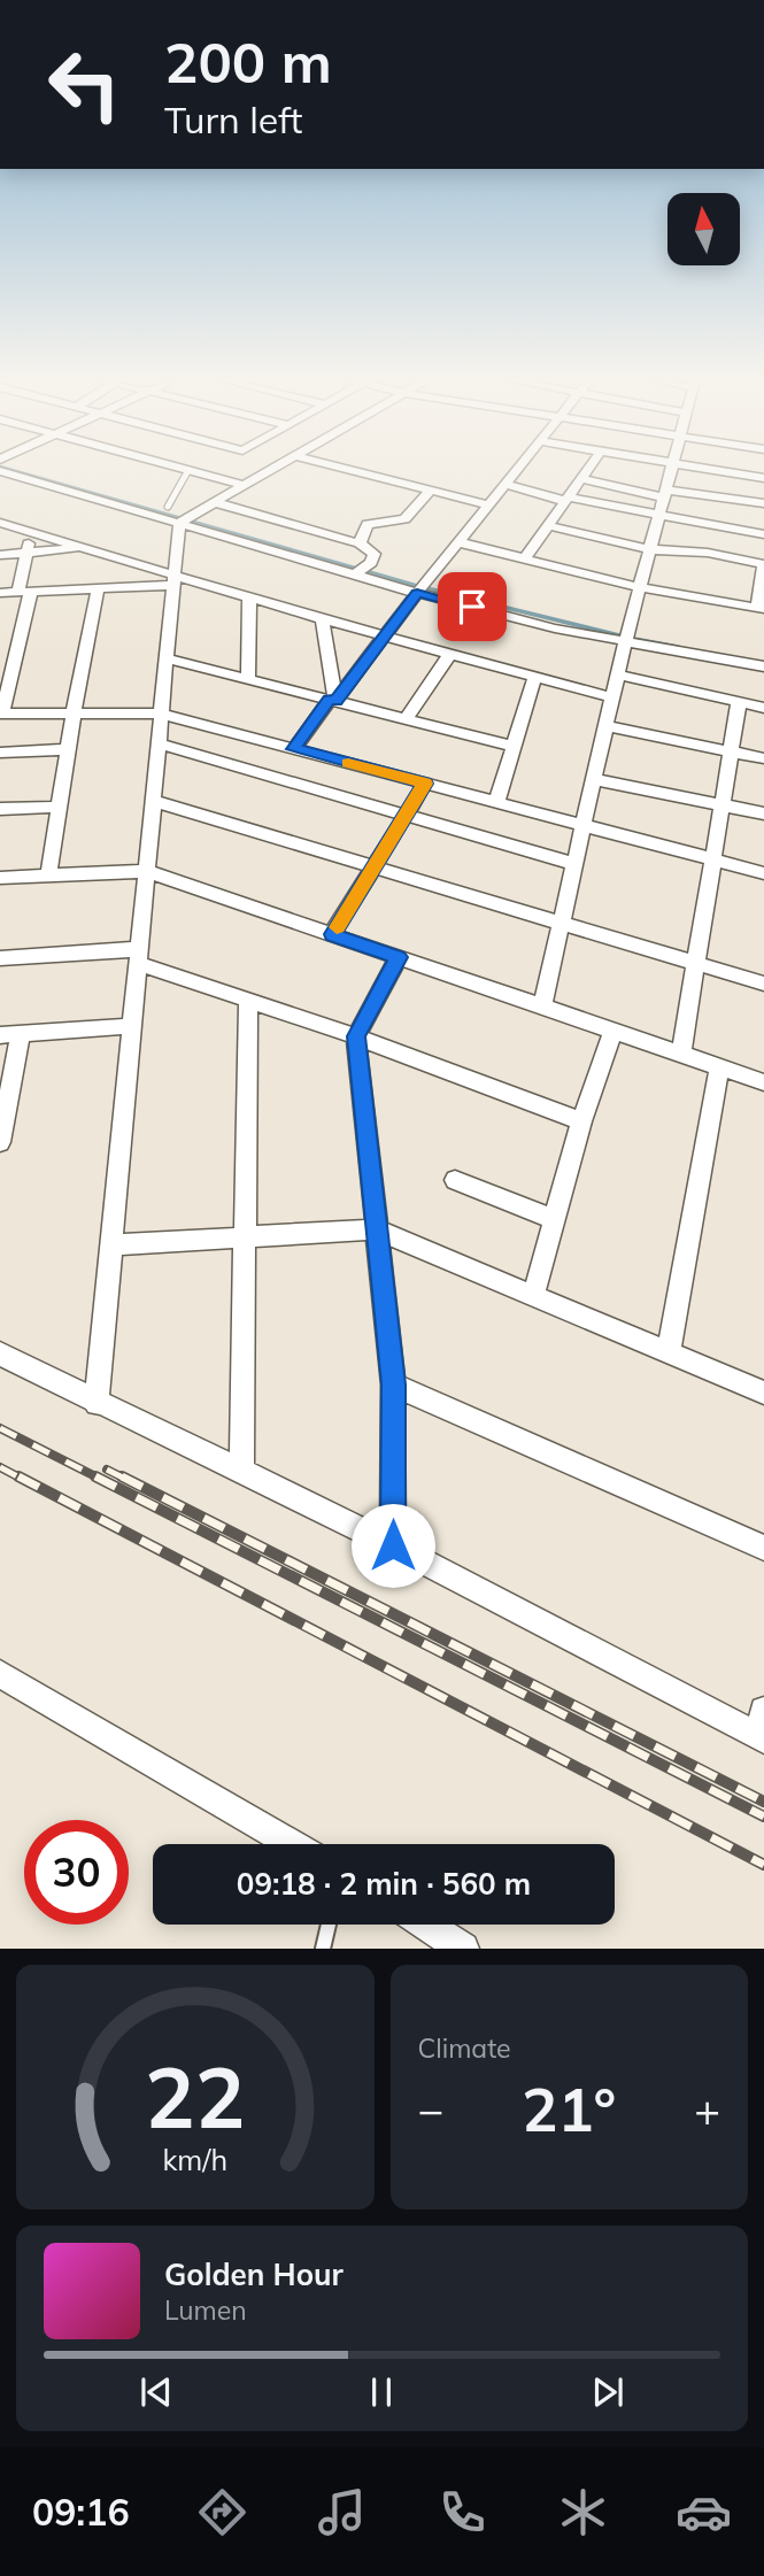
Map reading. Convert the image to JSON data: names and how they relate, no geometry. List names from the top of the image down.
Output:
{
  "north": "top",
  "page": {
    "turn": ["200 m", "Turn left"],
    "limit": "30",
    "trip": "09:18 · 2 min · 560 m",
    "tile": "Climate",
    "heat": ["−", "21°", "+"],
    "song": ["Golden Hour", "Lumen"],
    "tabs": "09:16",
    "gauge": ["22", "km/h"]
  }
}
